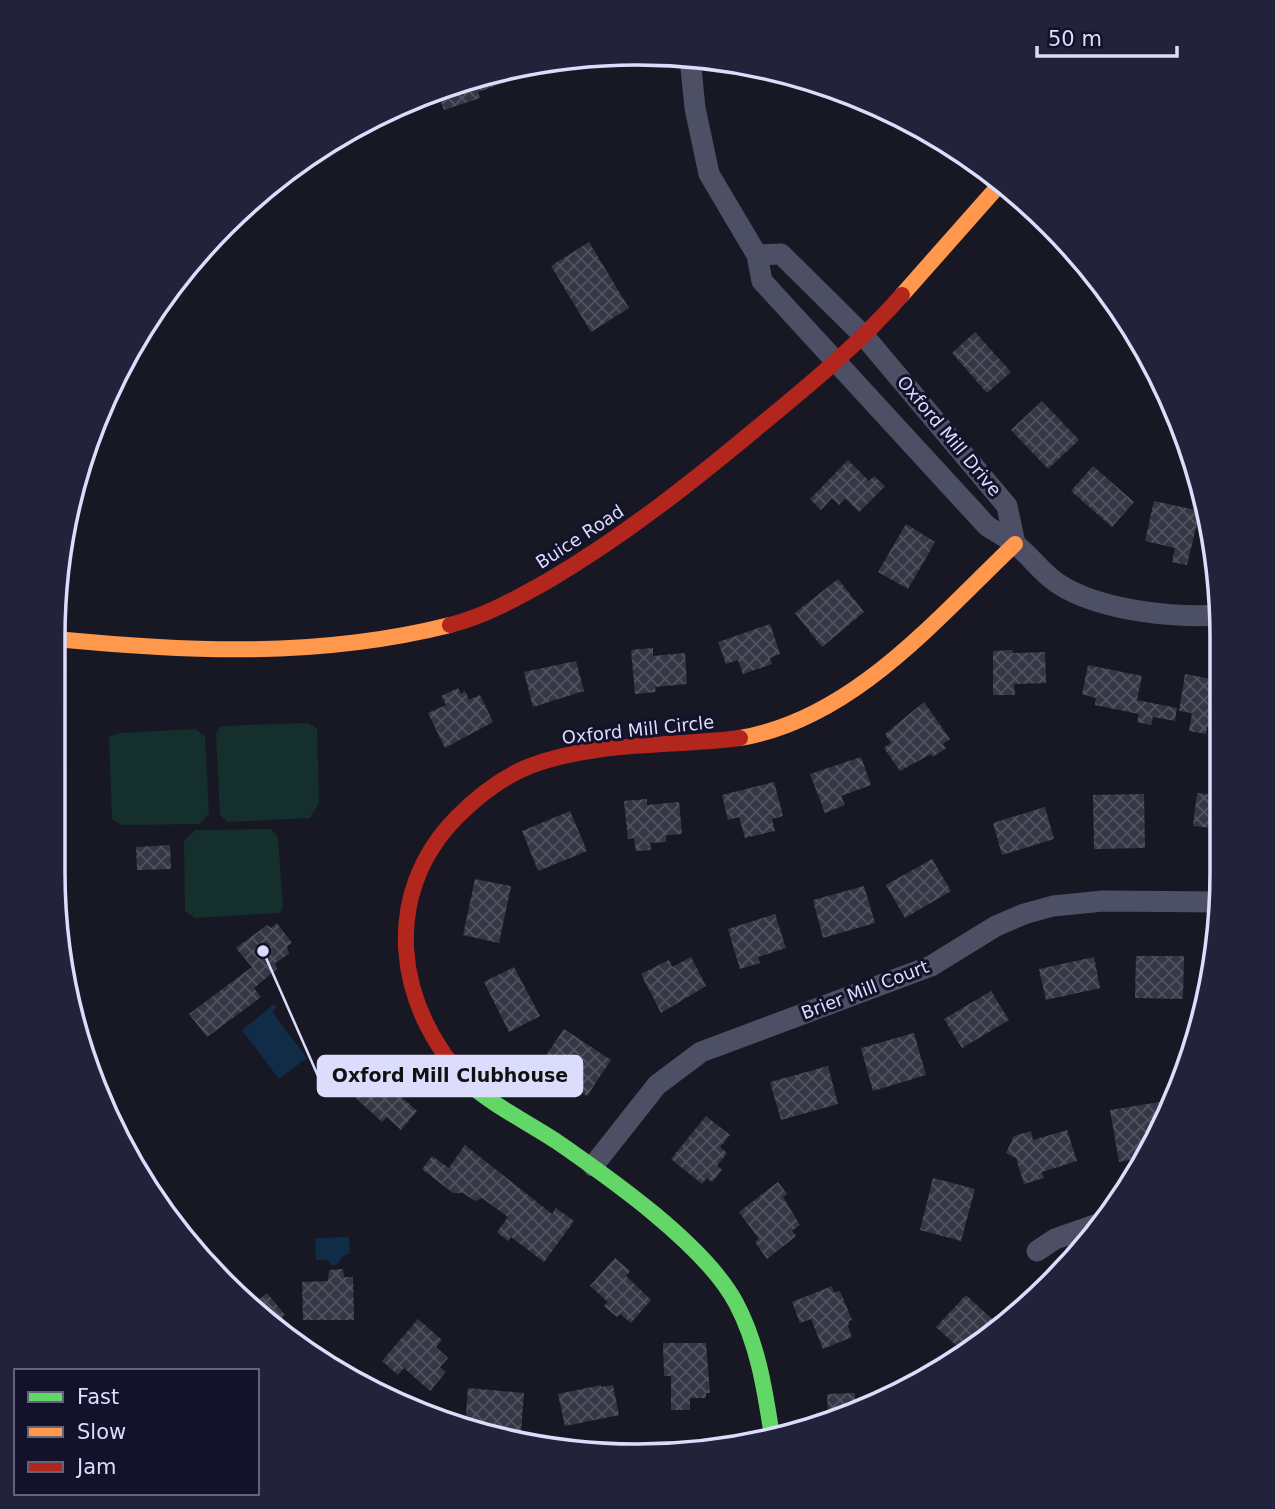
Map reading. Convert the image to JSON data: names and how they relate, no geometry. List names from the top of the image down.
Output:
{
  "streets": {
    "street": [
      "Oxford Mill Drive",
      "Buice Road",
      "Oxford Mill Circle",
      "Brier Mill Court"
    ]
  },
  "crossings": [
    ["Oxford Mill Drive", "Buice Road"],
    ["Oxford Mill Drive", "Oxford Mill Circle"],
    ["Oxford Mill Circle", "Brier Mill Court"]
  ],
  "places": ["Oxford Mill Clubhouse"],
  "legend": ["Fast", "Slow", "Jam"],
  "scale_bar": "50 m"
}
